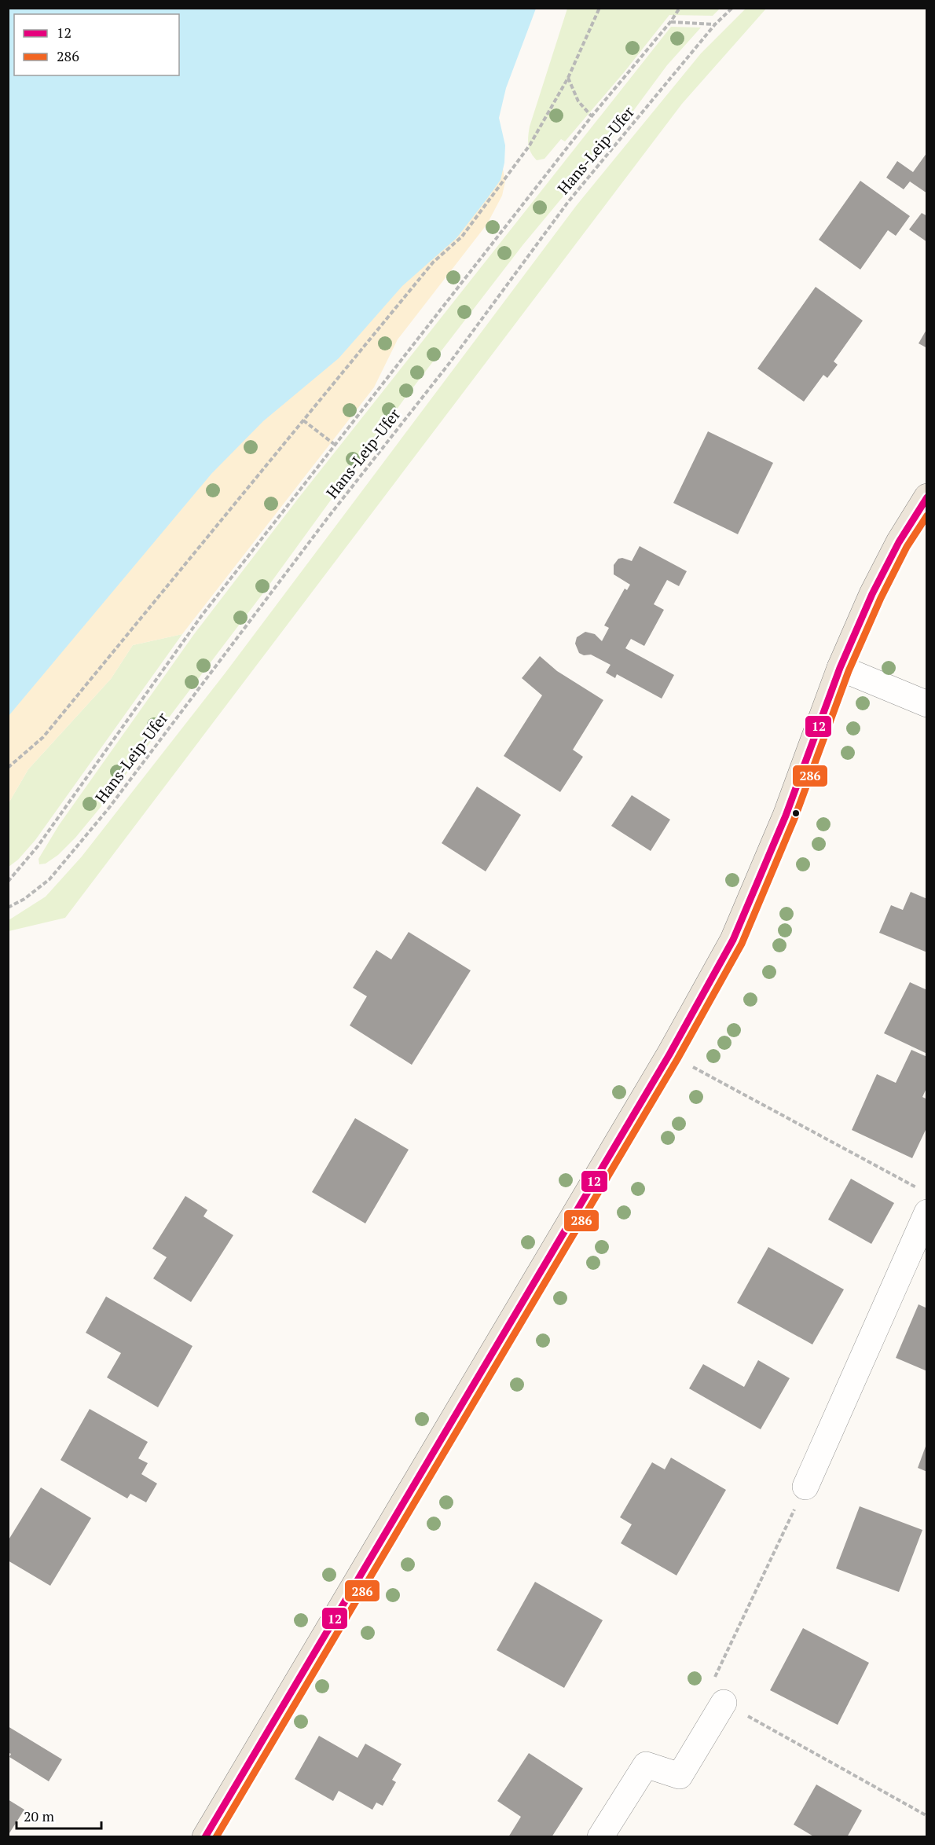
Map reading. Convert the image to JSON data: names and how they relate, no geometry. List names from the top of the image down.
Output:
{
  "streets": {
    "path": ["Hans-Leip-Ufer"]
  },
  "lines": ["transit line 12", "transit line 286"],
  "legend": ["12", "286"],
  "scale_bar": "20 m"
}
